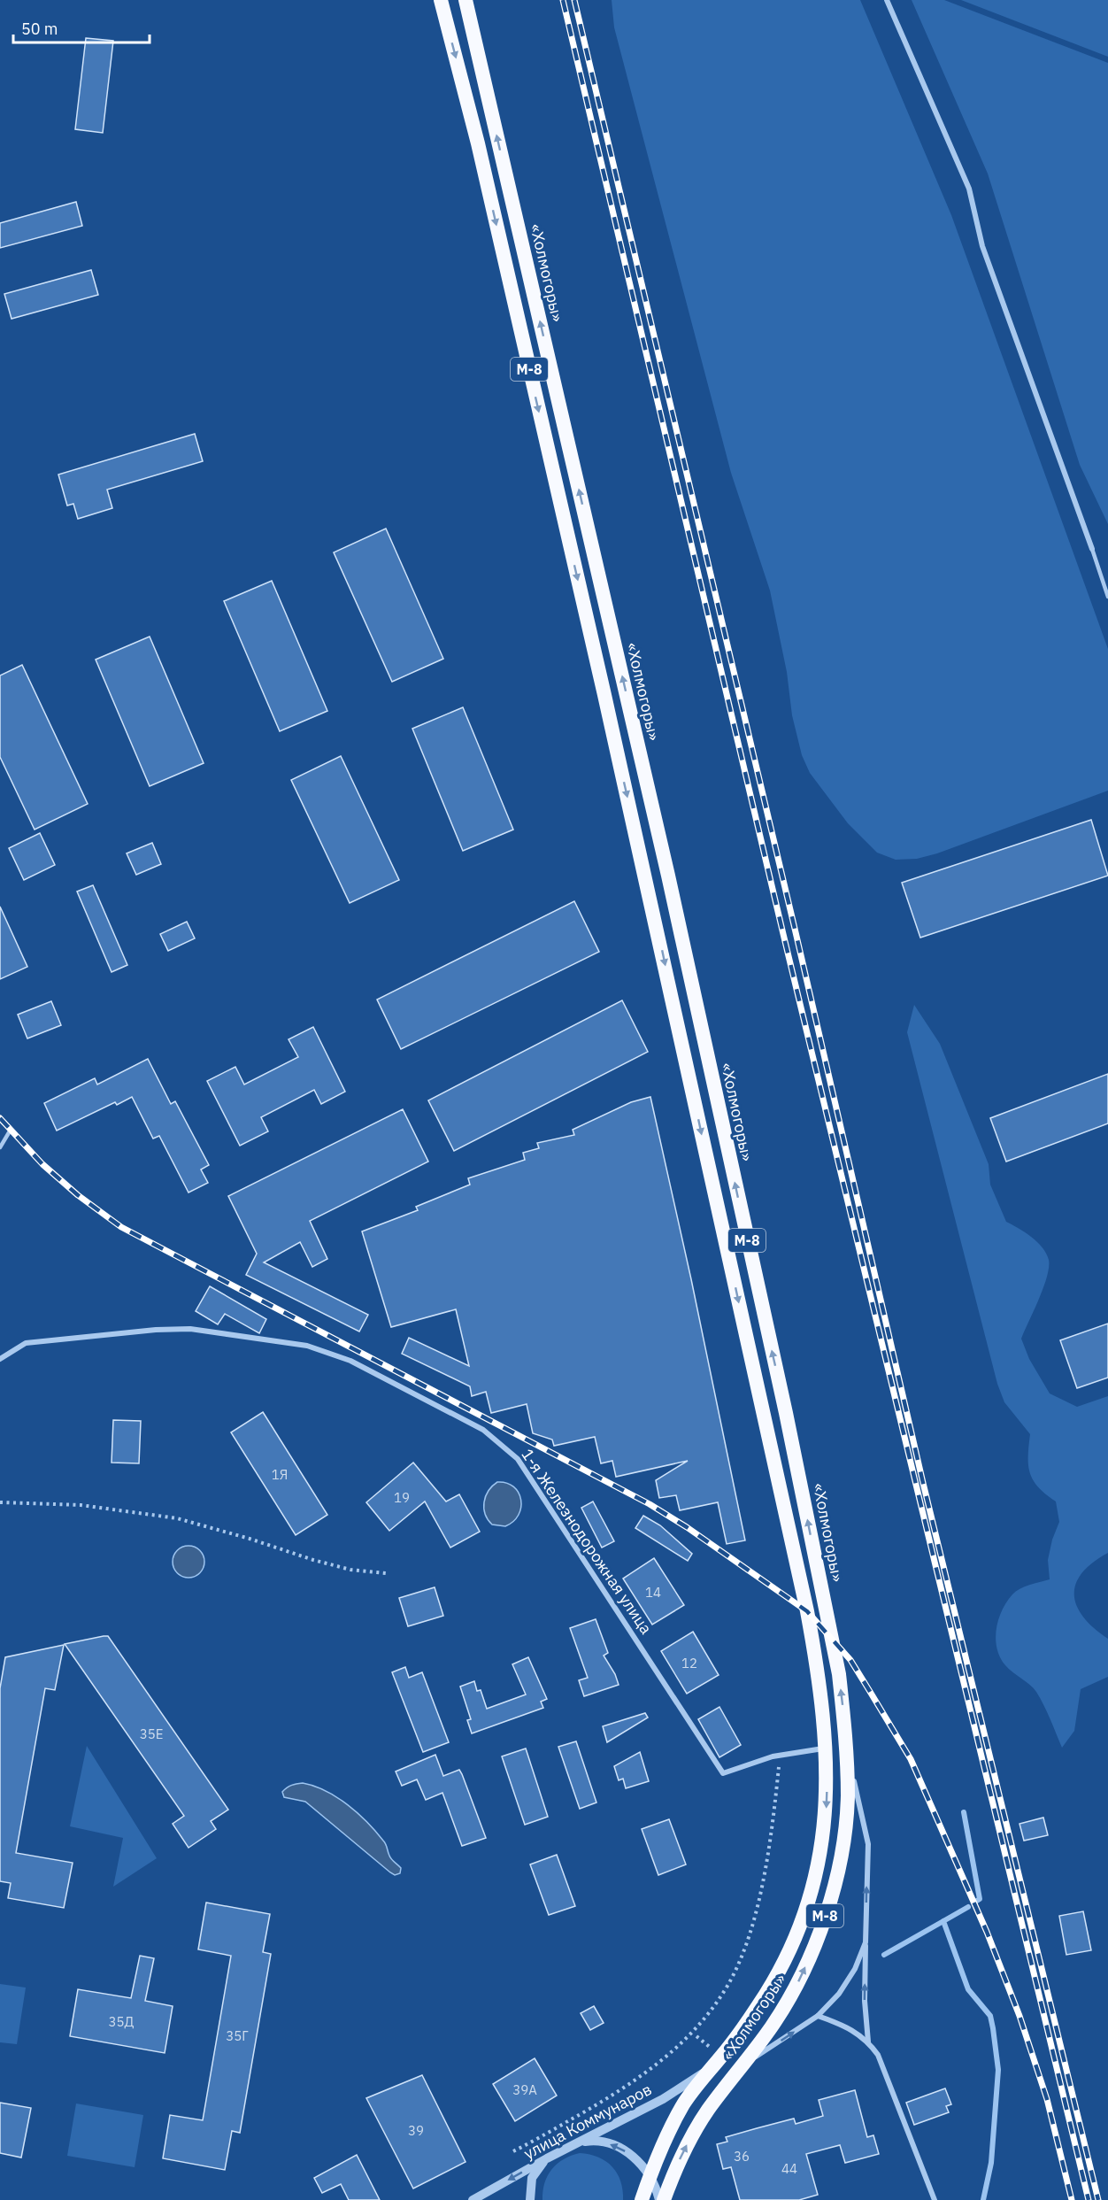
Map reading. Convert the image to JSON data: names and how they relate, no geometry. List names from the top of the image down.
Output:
{
  "streets": {
    "highway": ["«Холмогоры»", "М-8"],
    "street": ["1-я Железнодорожная улица", "улица Коммунаров"]
  },
  "crossings": [
    ["«Холмогоры»", "М-8"],
    ["«Холмогоры»", "1-я Железнодорожная улица"],
    ["«Холмогоры»", "улица Коммунаров"]
  ],
  "house_numbers": [
    "1Я",
    "19",
    "14",
    "12",
    "35Е",
    "35Д",
    "35Г",
    "39А",
    "39",
    "36",
    "44"
  ],
  "scale_bar": "50 m"
}
